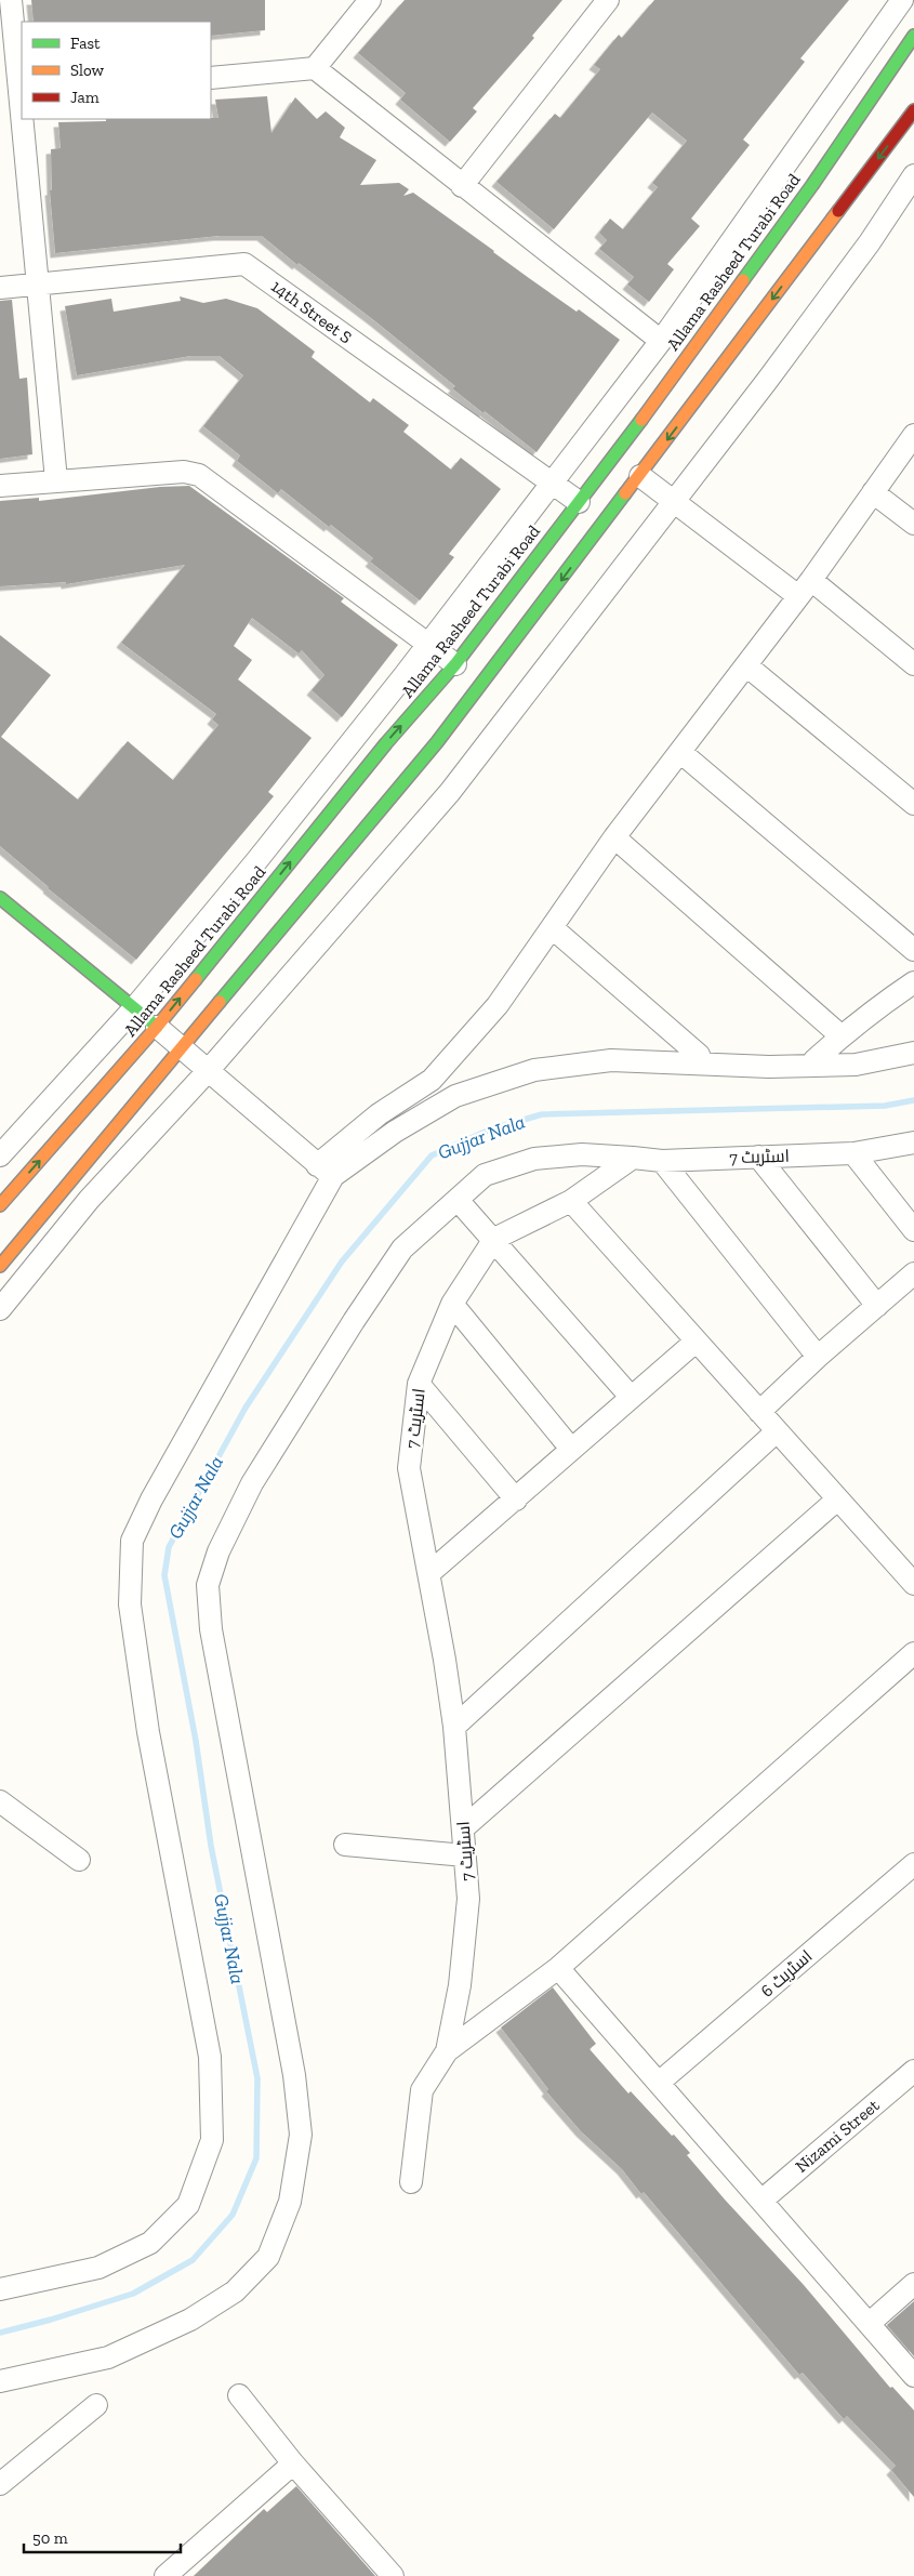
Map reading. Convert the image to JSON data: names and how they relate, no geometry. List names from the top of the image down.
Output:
{
  "streets": {
    "main road": ["Allama Rasheed Turabi Road"],
    "street": [
      "14th Street S",
      "اسٹریٹ 7",
      "اسٹریٹ 6",
      "Nizami Street"
    ]
  },
  "crossings": [
    ["Allama Rasheed Turabi Road", "14th Street S"]
  ],
  "water": ["Gujjar Nala"],
  "legend": ["Fast", "Slow", "Jam"],
  "scale_bar": "50 m"
}
